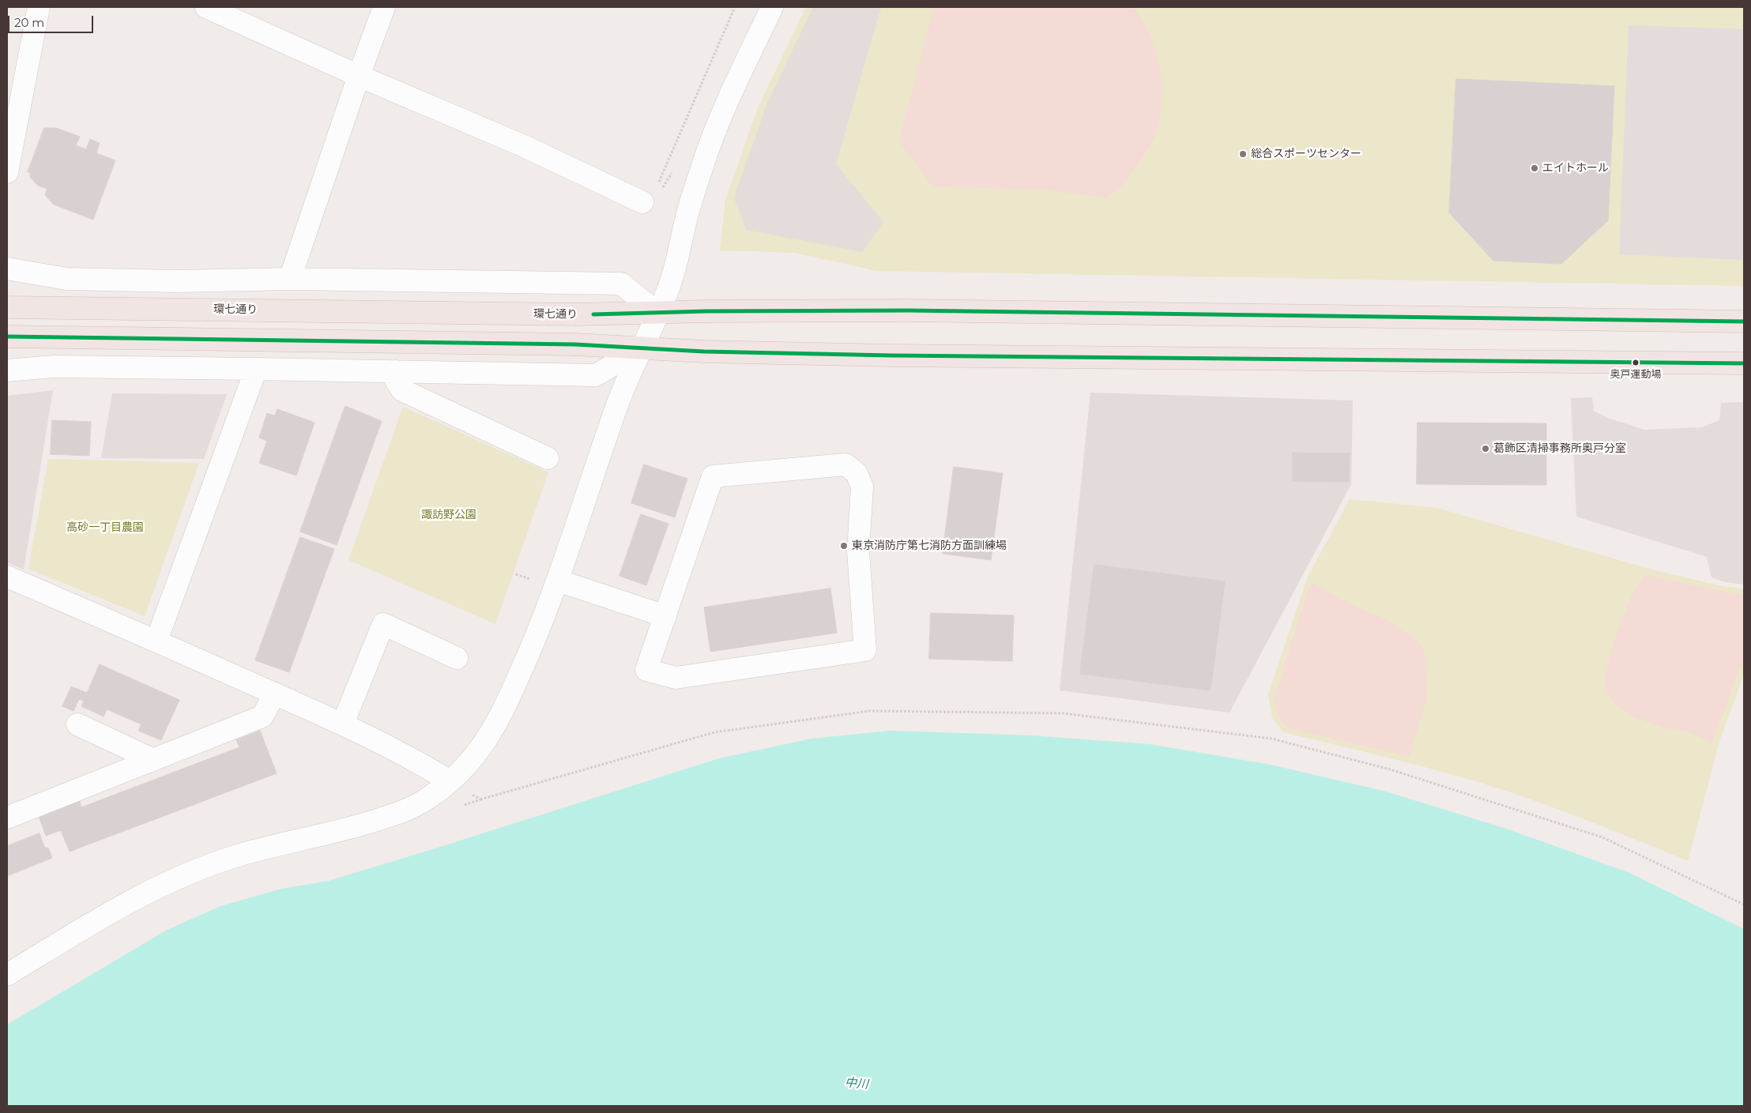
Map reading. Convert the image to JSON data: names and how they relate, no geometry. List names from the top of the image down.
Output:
{
  "streets": {
    "main road": ["環七通り"]
  },
  "water": ["中川"],
  "parks": ["諏訪野公園", "高砂一丁目農園"],
  "places": [
    "総合スポーツセンター",
    "エイトホール",
    "奥戸運動場",
    "葛飾区清掃事務所奥戸分室",
    "東京消防庁第七消防方面訓練場"
  ],
  "scale_bar": "20 m"
}
